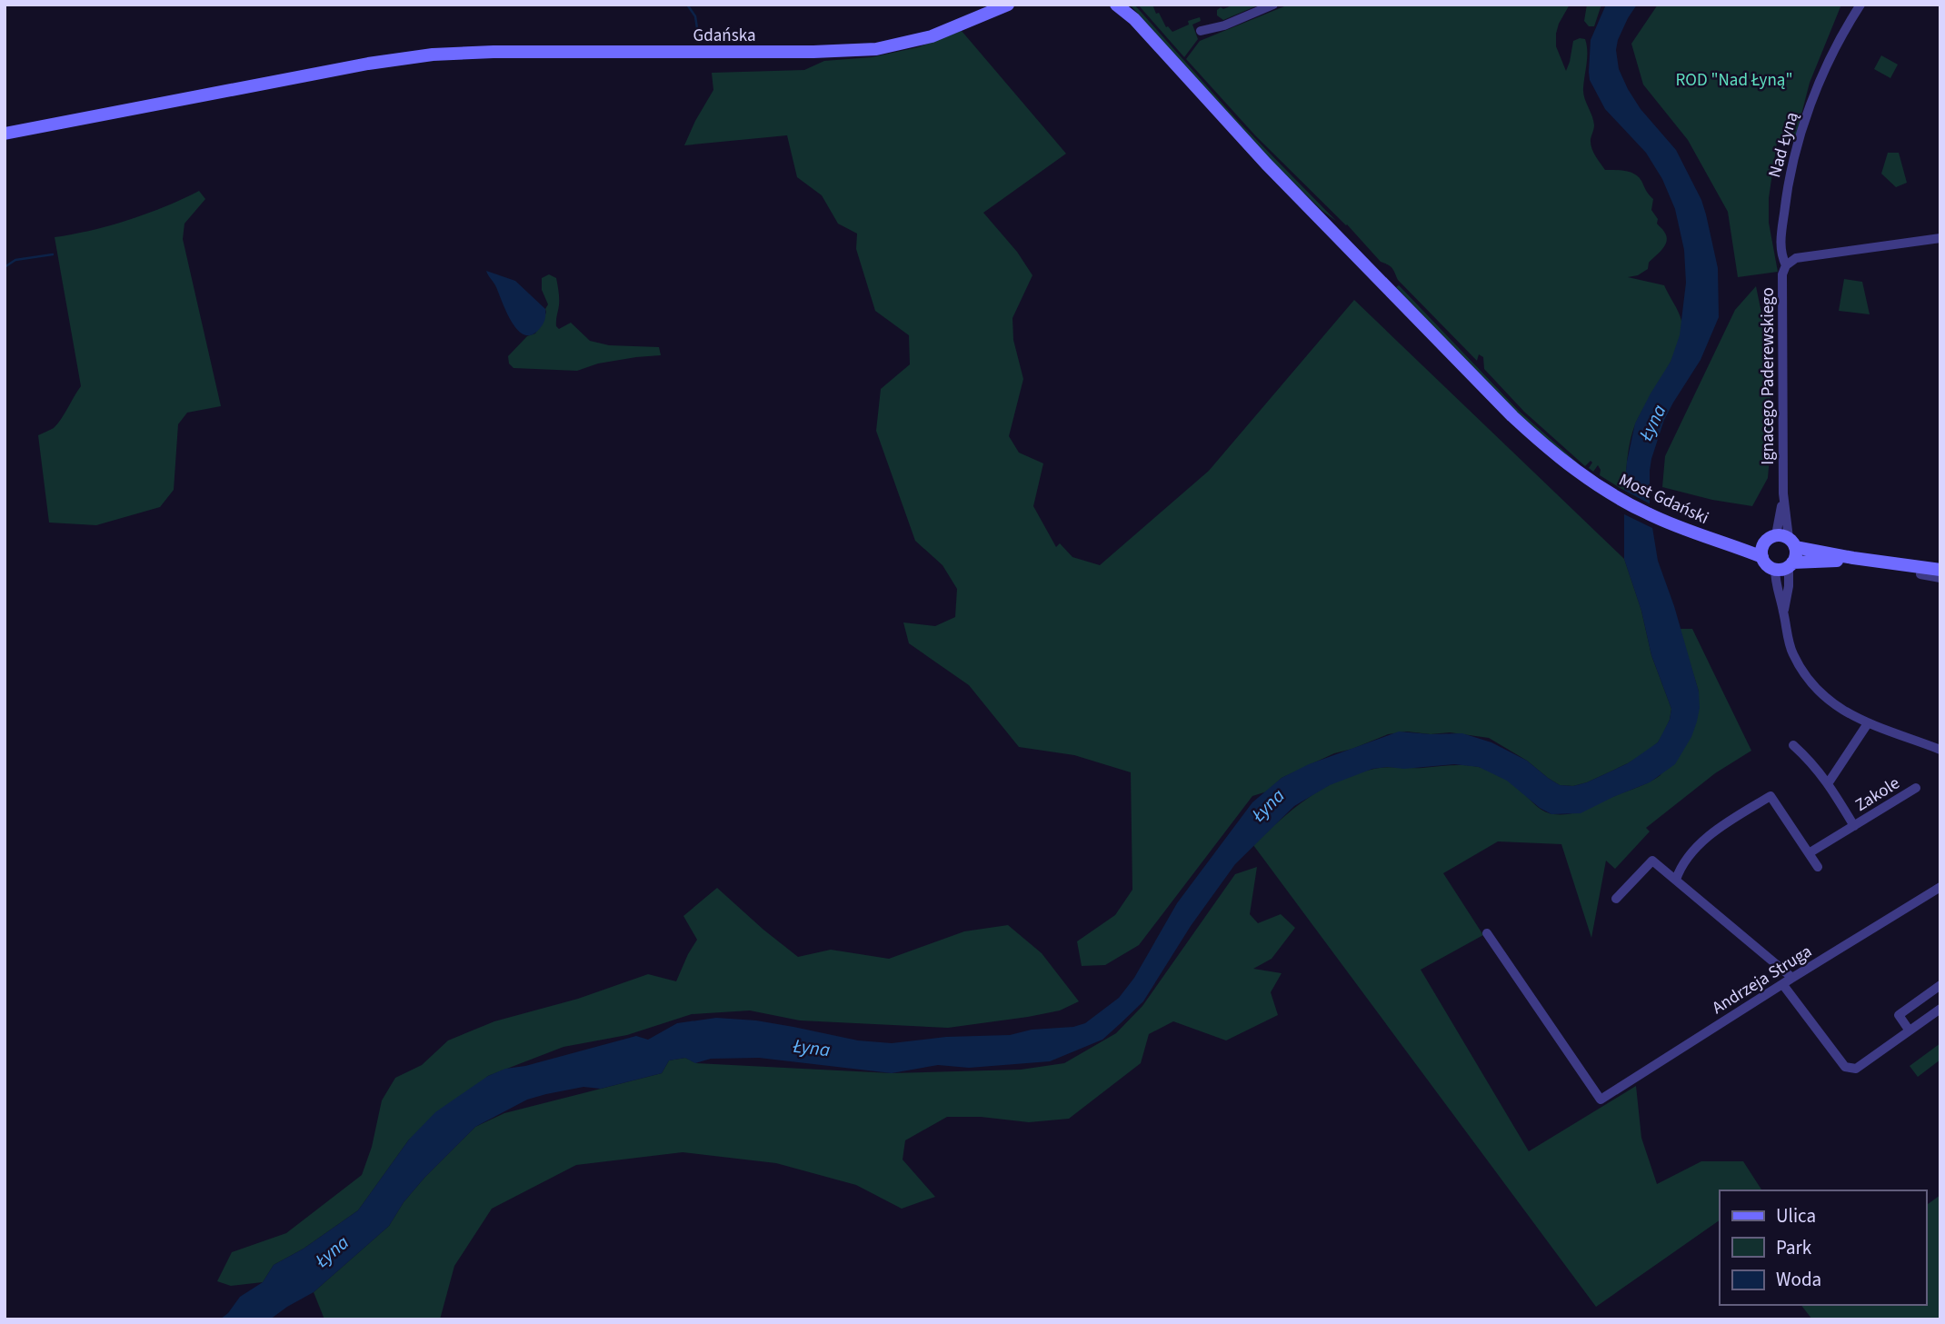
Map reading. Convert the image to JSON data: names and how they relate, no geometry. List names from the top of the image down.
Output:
{
  "streets": {
    "main road": ["Gdańska", "Most Gdański"],
    "street": [
      "Nad Łyną",
      "Ignacego Paderewskiego",
      "Zakole",
      "Andrzeja Struga"
    ]
  },
  "crossings": [
    ["Nad Łyną", "Ignacego Paderewskiego"]
  ],
  "water": ["Łyna"],
  "parks": ["ROD \"Nad Łyną\""],
  "legend": ["Ulica", "Park", "Woda"]
}
